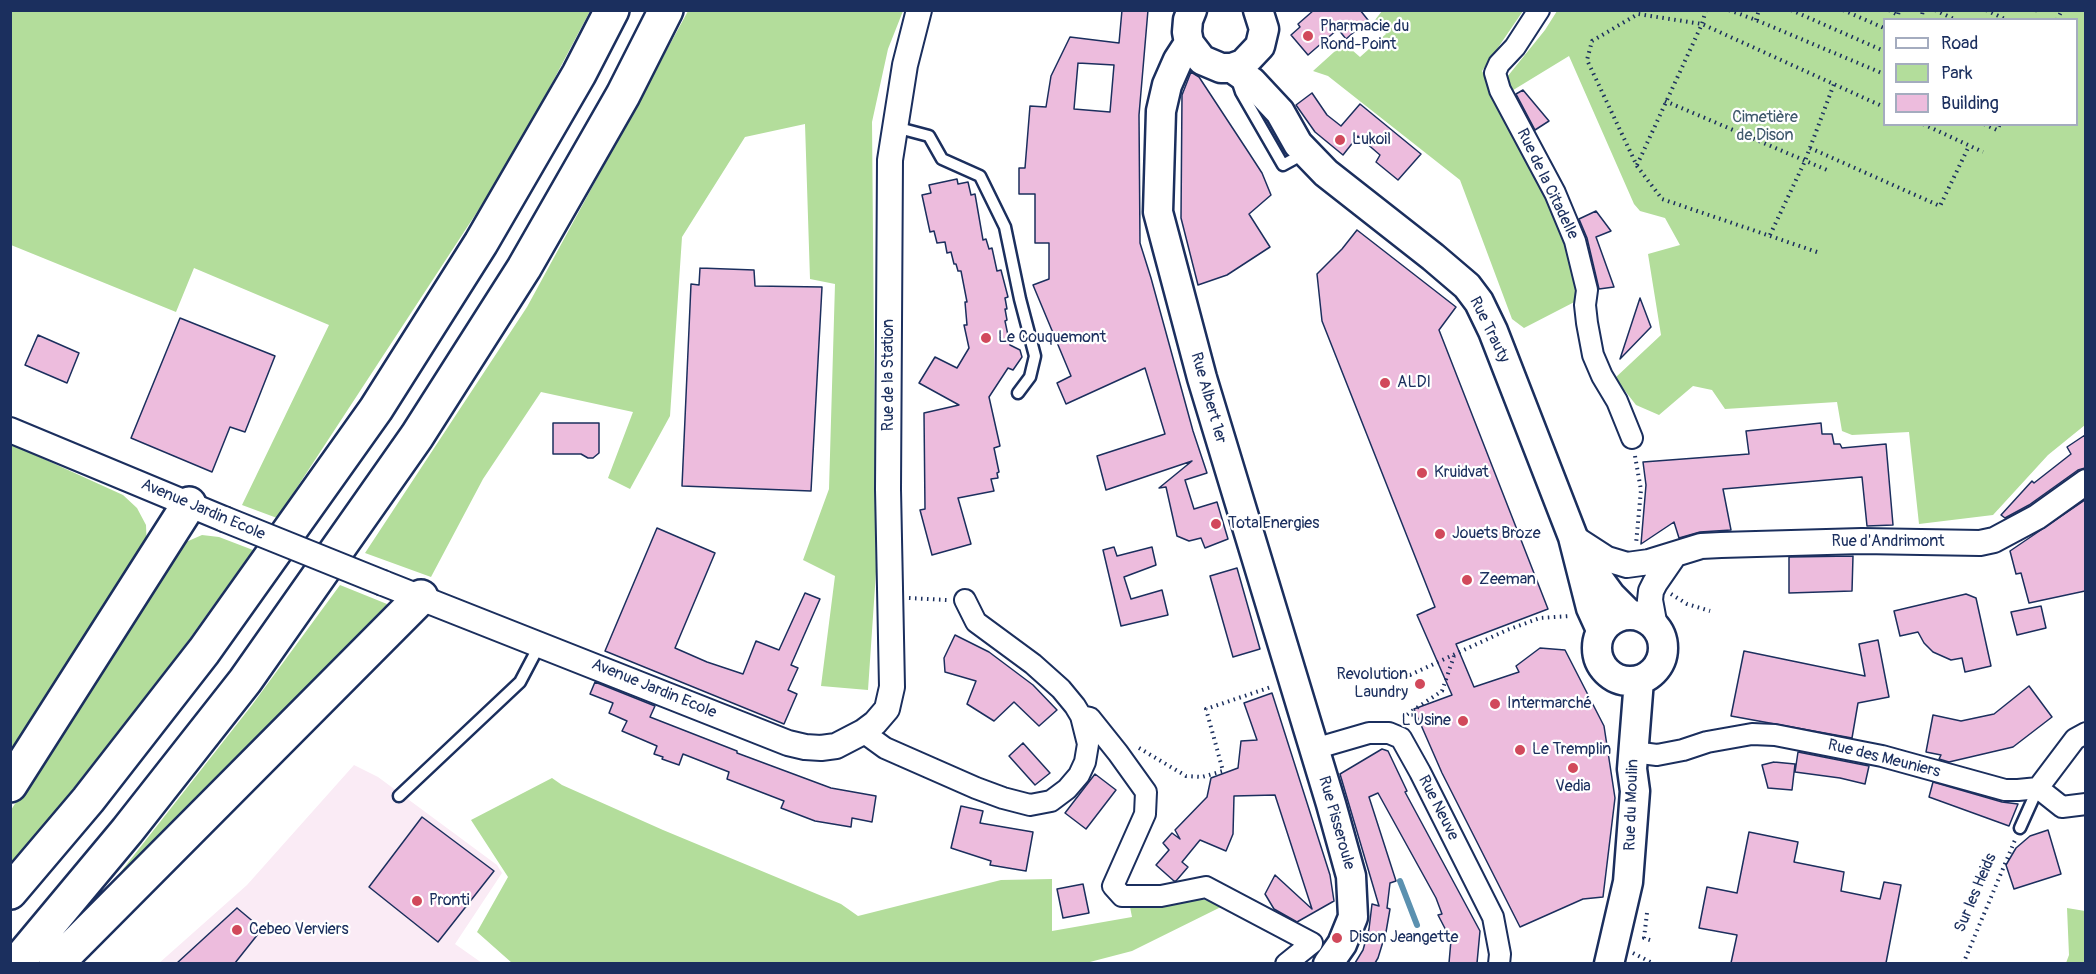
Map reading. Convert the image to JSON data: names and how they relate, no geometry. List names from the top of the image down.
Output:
{
  "streets": {
    "main road": [
      "Rue Trauty",
      "Rue Albert 1er",
      "Rue du Moulin",
      "Rue Pisseroule"
    ],
    "street": [
      "Rue de la Citadelle",
      "Rue de la Station",
      "Avenue Jardin Ecole",
      "Rue d'Andrimont",
      "Rue des Meuniers",
      "Rue Neuve"
    ],
    "path": ["Sur les Heids"]
  },
  "crossings": [
    ["Rue Trauty", "Rue Albert 1er"],
    ["Rue Trauty", "Rue d'Andrimont"],
    ["Rue Trauty", "Rue du Moulin"],
    ["Rue de la Station", "Avenue Jardin Ecole"],
    ["Rue Albert 1er", "Rue Pisseroule"],
    ["Rue des Meuniers", "Rue du Moulin"]
  ],
  "parks": ["Cimetière de Dison"],
  "places": [
    "Pharmacie du Rond-Point",
    "Lukoil",
    "Le Couquemont",
    "ALDI",
    "Kruidvat",
    "TotalEnergies",
    "Jouets Broze",
    "Zeeman",
    "Revolution Laundry",
    "Intermarché",
    "L'Usine",
    "Le Tremplin",
    "Vedia",
    "Pronti",
    "Cebeo Verviers",
    "Dison Jeangette"
  ],
  "legend": ["Road", "Park", "Building"]
}
